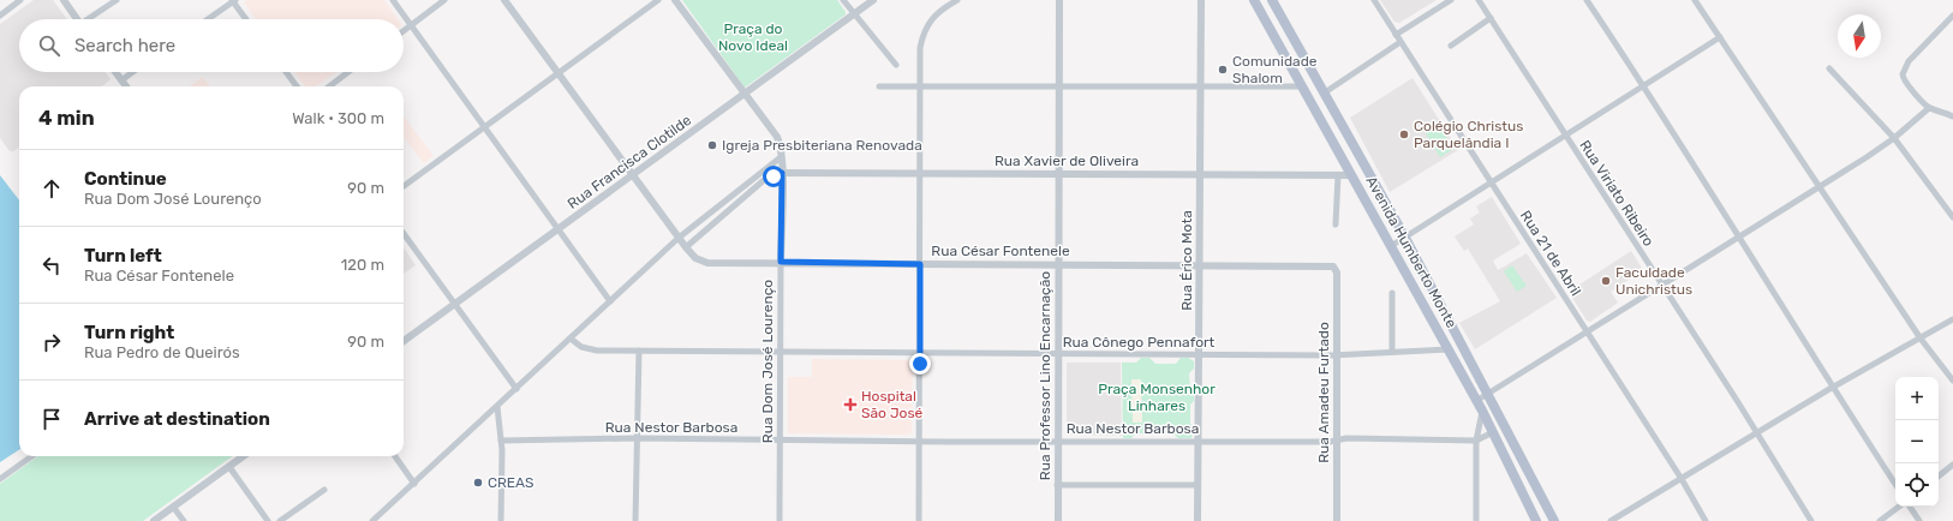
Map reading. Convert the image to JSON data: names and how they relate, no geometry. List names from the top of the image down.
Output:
{
  "streets": {
    "main road": ["Avenida Humberto Monte"],
    "street": [
      "Rua Xavier de Oliveira",
      "Rua Francisca Clotilde",
      "Rua Viriato Ribeiro",
      "Rua César Fontenele",
      "Rua 21 de Abril",
      "Rua Érico Mota",
      "Rua Cônego Pennafort",
      "Rua Dom José Lourenço",
      "Rua Professor Lino Encarnação",
      "Rua Amadeu Furtado",
      "Rua Nestor Barbosa"
    ]
  },
  "crossings": [
    ["Rua Xavier de Oliveira", "Avenida Humberto Monte"],
    ["Rua Xavier de Oliveira", "Rua Érico Mota"],
    ["Rua Xavier de Oliveira", "Rua Dom José Lourenço"],
    ["Rua Xavier de Oliveira", "Rua Professor Lino Encarnação"],
    ["Rua Francisca Clotilde", "Rua César Fontenele"],
    ["Rua Francisca Clotilde", "Rua Dom José Lourenço"],
    ["Rua César Fontenele", "Rua Érico Mota"],
    ["Rua César Fontenele", "Rua Dom José Lourenço"],
    ["Rua César Fontenele", "Rua Professor Lino Encarnação"],
    ["Rua César Fontenele", "Rua Amadeu Furtado"],
    ["Avenida Humberto Monte", "Rua Cônego Pennafort"],
    ["Avenida Humberto Monte", "Rua Nestor Barbosa"],
    ["Rua Érico Mota", "Rua Cônego Pennafort"],
    ["Rua Érico Mota", "Rua Nestor Barbosa"],
    ["Rua Cônego Pennafort", "Rua Dom José Lourenço"],
    ["Rua Cônego Pennafort", "Rua Professor Lino Encarnação"],
    ["Rua Cônego Pennafort", "Rua Amadeu Furtado"],
    ["Rua Dom José Lourenço", "Rua Nestor Barbosa"],
    ["Rua Professor Lino Encarnação", "Rua Nestor Barbosa"],
    ["Rua Amadeu Furtado", "Rua Nestor Barbosa"]
  ],
  "parks": ["Praça do Novo Ideal", "Praça Monsenhor Linhares"],
  "places": {
    "other": [
      "Comunidade Shalom",
      "Colégio Christus Parquelândia I",
      "Igreja Presbiteriana Renovada",
      "Faculdade Unichristus",
      "CREAS"
    ],
    "health": ["Hospital São José"]
  },
  "north": "bottom",
  "page": {
    "search": "Search here",
    "heading": ["4 min", "Walk · 300 m"],
    "list": [
      ["Continue", "Rua Dom José Lourenço", "90 m"],
      ["Turn left", "Rua César Fontenele", "120 m"],
      ["Turn right", "Rua Pedro de Queirós", "90 m"],
      "Arrive at destination"
    ],
    "map_buttons": ["+", "−"]
  }
}
